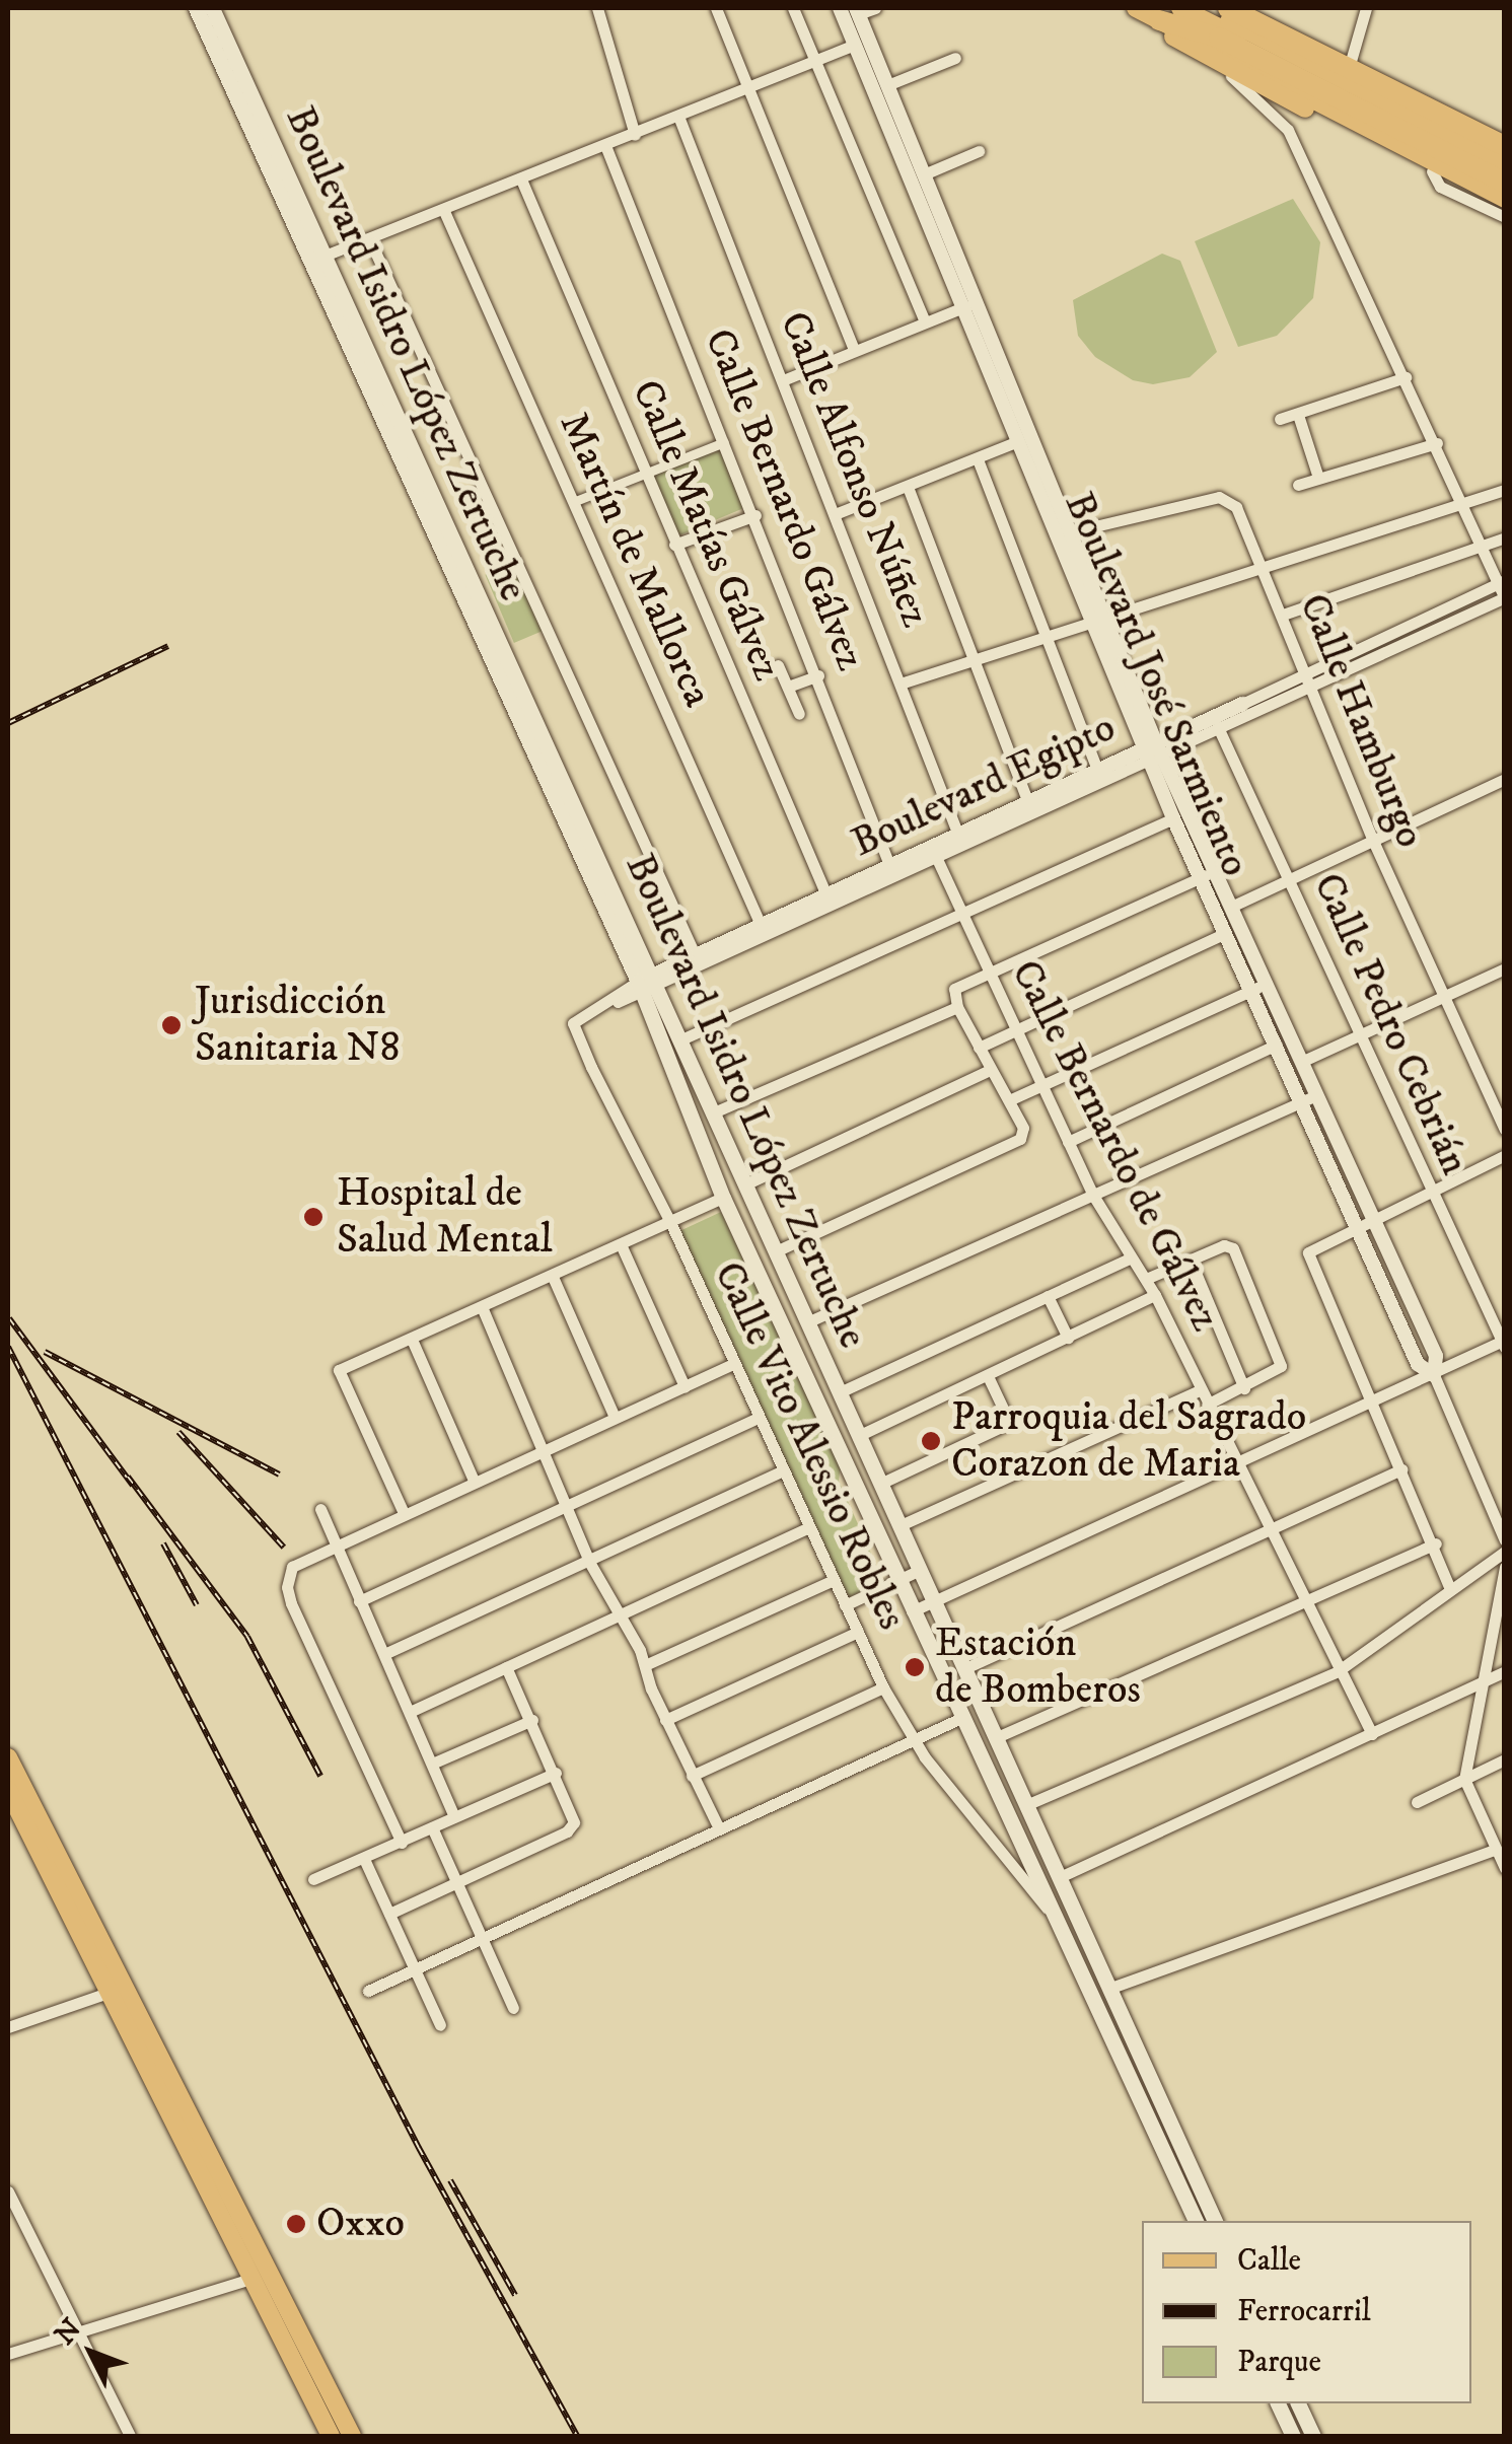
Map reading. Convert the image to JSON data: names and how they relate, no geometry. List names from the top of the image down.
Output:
{
  "streets": {
    "main road": ["Boulevard Isidro López Zertuche"],
    "street": [
      "Calle Alfonso Núñez",
      "Calle Bernardo Gálvez",
      "Calle Matías Gálvez",
      "Martín de Mallorca",
      "Boulevard José Sarmiento",
      "Calle Hamburgo",
      "Boulevard Egipto",
      "Calle Pedro Cebrián",
      "Calle Bernardo de Gálvez",
      "Calle Vito Alessio Robles"
    ]
  },
  "crossings": [
    ["Boulevard Isidro López Zertuche", "Boulevard Egipto"],
    ["Boulevard Isidro López Zertuche", "Calle Vito Alessio Robles"],
    ["Calle Alfonso Núñez", "Boulevard Egipto"],
    ["Calle Bernardo Gálvez", "Boulevard Egipto"],
    ["Calle Matías Gálvez", "Boulevard Egipto"],
    ["Martín de Mallorca", "Boulevard Egipto"],
    ["Boulevard José Sarmiento", "Calle Hamburgo"],
    ["Boulevard José Sarmiento", "Boulevard Egipto"],
    ["Calle Hamburgo", "Boulevard Egipto"],
    ["Boulevard Egipto", "Calle Pedro Cebrián"],
    ["Boulevard Egipto", "Calle Bernardo de Gálvez"],
    ["Boulevard Egipto", "Calle Vito Alessio Robles"]
  ],
  "places": [
    "Jurisdicción Sanitaria N8",
    "Hospital de Salud Mental",
    "Parroquia del Sagrado Corazon de Maria",
    "Estación de Bomberos",
    "Oxxo"
  ],
  "legend": ["Calle", "Ferrocarril", "Parque"],
  "north": "top left"
}
